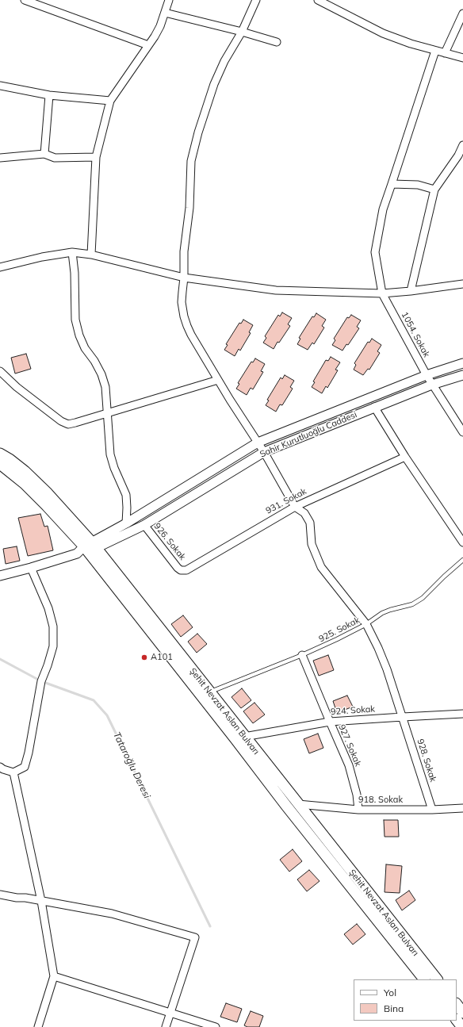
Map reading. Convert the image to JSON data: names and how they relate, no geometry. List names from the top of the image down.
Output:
{
  "streets": {
    "main road": ["Şehit Nevzat Aslan Bulvarı"],
    "street": [
      "1054. Sokak",
      "Sahir Kurutluoğlu Caddesi",
      "931. Sokak",
      "926. Sokak",
      "924. Sokak",
      "927. Sokak",
      "928. Sokak",
      "918. Sokak"
    ],
    "lane": ["925. Sokak"]
  },
  "crossings": [
    ["1054. Sokak", "Sahir Kurutluoğlu Caddesi"],
    ["Sahir Kurutluoğlu Caddesi", "926. Sokak"],
    ["Sahir Kurutluoğlu Caddesi", "Şehit Nevzat Aslan Bulvarı"],
    ["Sahir Kurutluoğlu Caddesi", "928. Sokak"],
    ["931. Sokak", "926. Sokak"],
    ["931. Sokak", "928. Sokak"],
    ["925. Sokak", "Şehit Nevzat Aslan Bulvarı"],
    ["925. Sokak", "927. Sokak"],
    ["925. Sokak", "928. Sokak"],
    ["924. Sokak", "Şehit Nevzat Aslan Bulvarı"],
    ["924. Sokak", "927. Sokak"],
    ["924. Sokak", "928. Sokak"],
    ["Şehit Nevzat Aslan Bulvarı", "918. Sokak"],
    ["927. Sokak", "918. Sokak"],
    ["928. Sokak", "918. Sokak"]
  ],
  "water": ["Tataroğlu Deresi"],
  "places": ["A101"],
  "legend": ["Yol", "Bina"]
}
